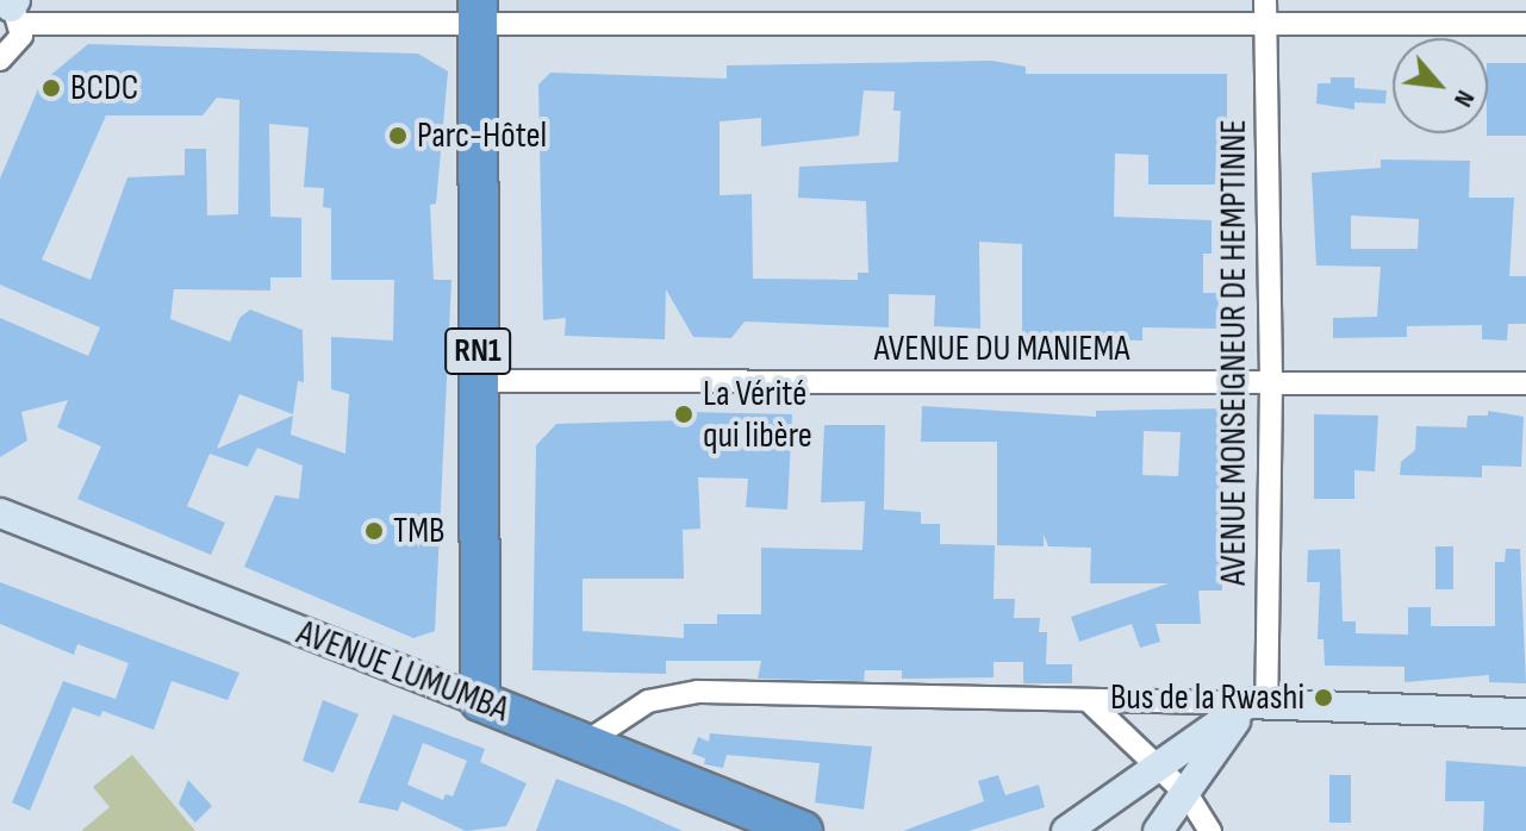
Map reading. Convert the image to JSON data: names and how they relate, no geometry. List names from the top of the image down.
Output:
{
  "streets": {
    "highway": ["RN1", "AVENUE LUMUMBA"],
    "street": ["AVENUE DU MANIEMA", "AVENUE MONSEIGNEUR DE HEMPTINNE"]
  },
  "crossings": [
    ["AVENUE DU MANIEMA", "RN1"],
    ["AVENUE DU MANIEMA", "AVENUE MONSEIGNEUR DE HEMPTINNE"],
    ["RN1", "AVENUE LUMUMBA"]
  ],
  "places": [
    "BCDC",
    "Parc-Hôtel",
    "La Vérité qui libère",
    "TMB",
    "Bus de la Rwashi"
  ],
  "north": "bottom right"
}
